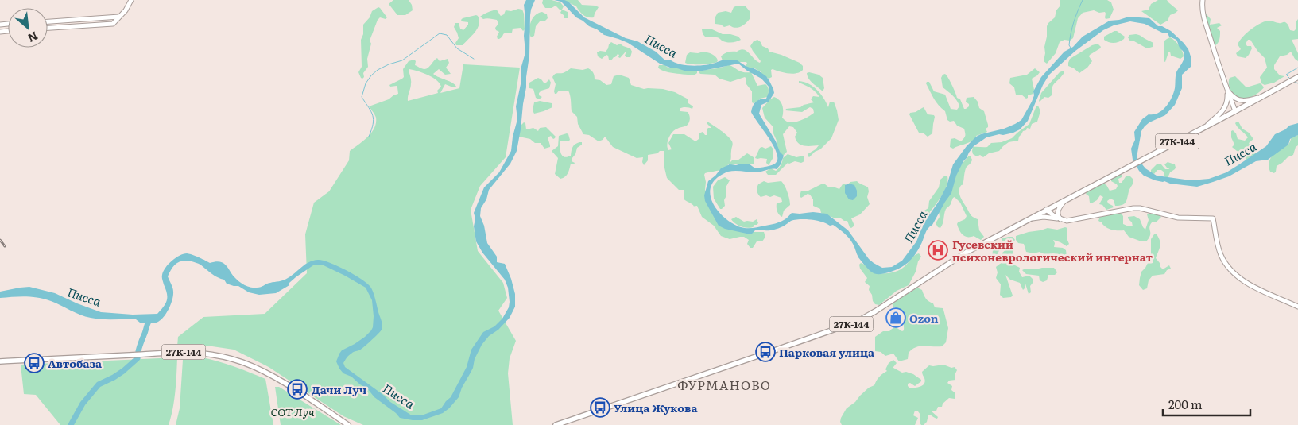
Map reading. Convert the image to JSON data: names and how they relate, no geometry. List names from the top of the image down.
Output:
{
  "streets": {
    "main road": ["27К-144"]
  },
  "districts": ["ФУРМАНОВО"],
  "water": ["Писса"],
  "parks": ["СОТ Луч"],
  "places": {
    "hospital": ["Гусевский психоневрологический интернат"],
    "shop": ["Ozon"],
    "bus stop": [
      "Парковая улица",
      "Автобаза",
      "Дачи Луч",
      "Улица Жукова"
    ]
  },
  "scale_bar": "200 m",
  "north": "bottom right"
}
